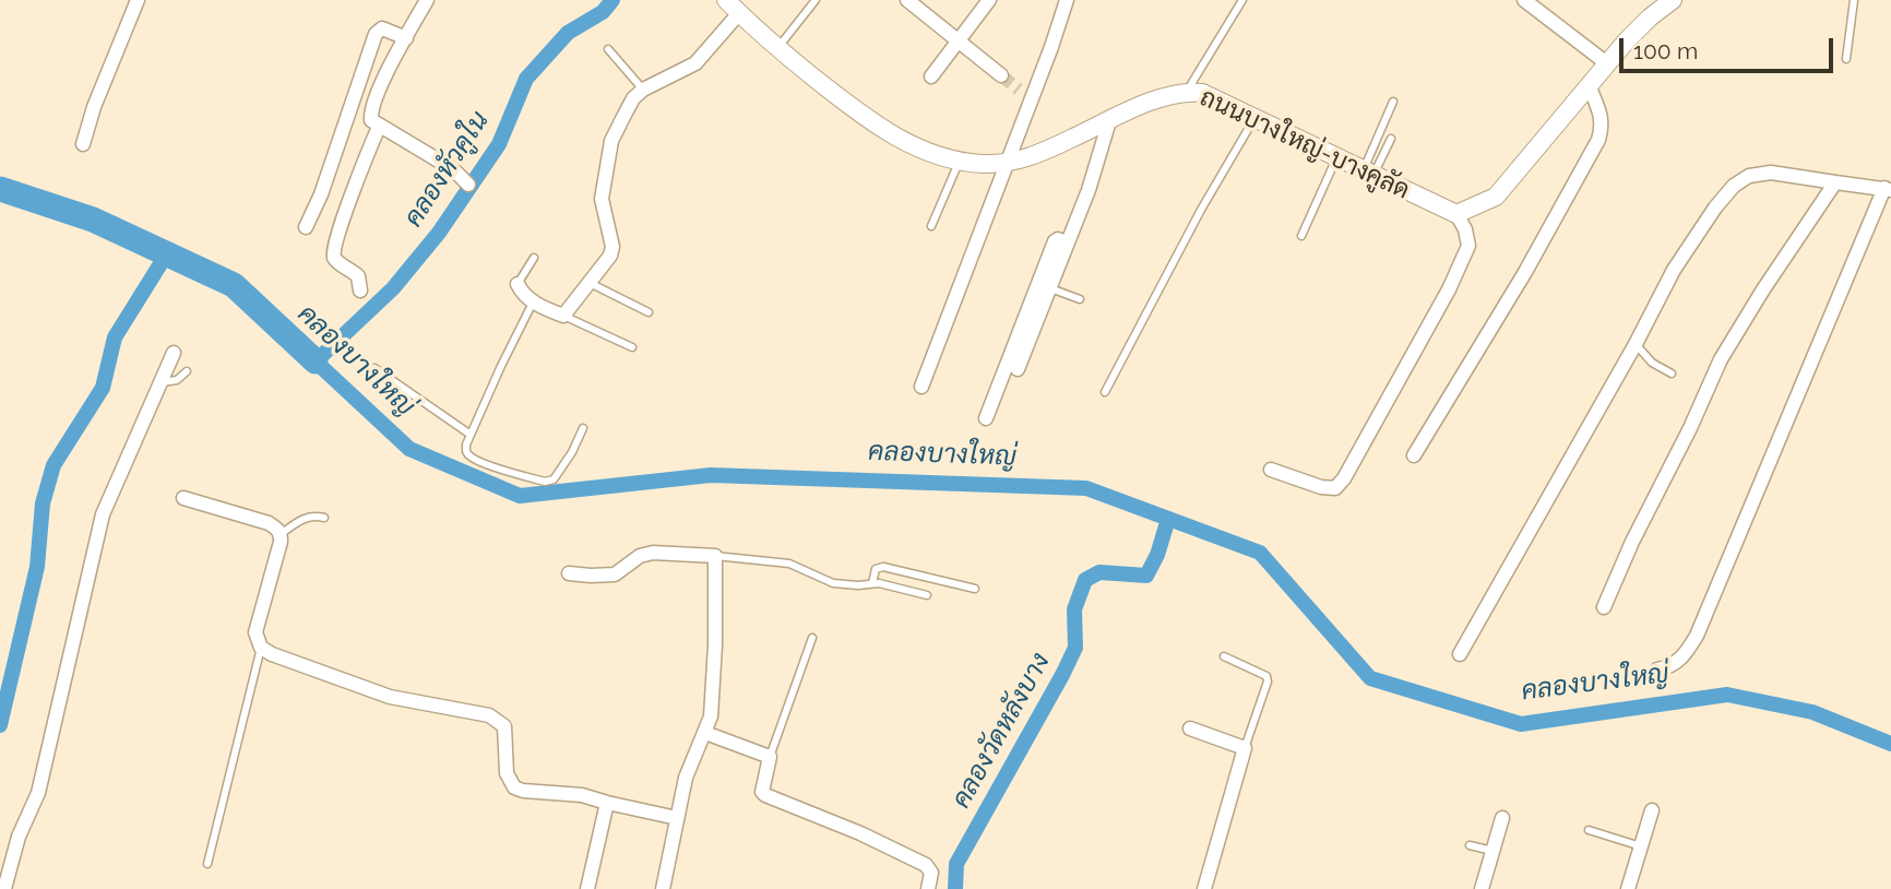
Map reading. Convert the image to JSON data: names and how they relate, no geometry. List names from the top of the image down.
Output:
{
  "streets": {
    "street": ["ถนนบางใหญ่-บางคูลัด"]
  },
  "water": ["คลองหัวคูใน", "คลองบางใหญ่", "คลองวัดหลังบาง"],
  "scale_bar": "100 m"
}
